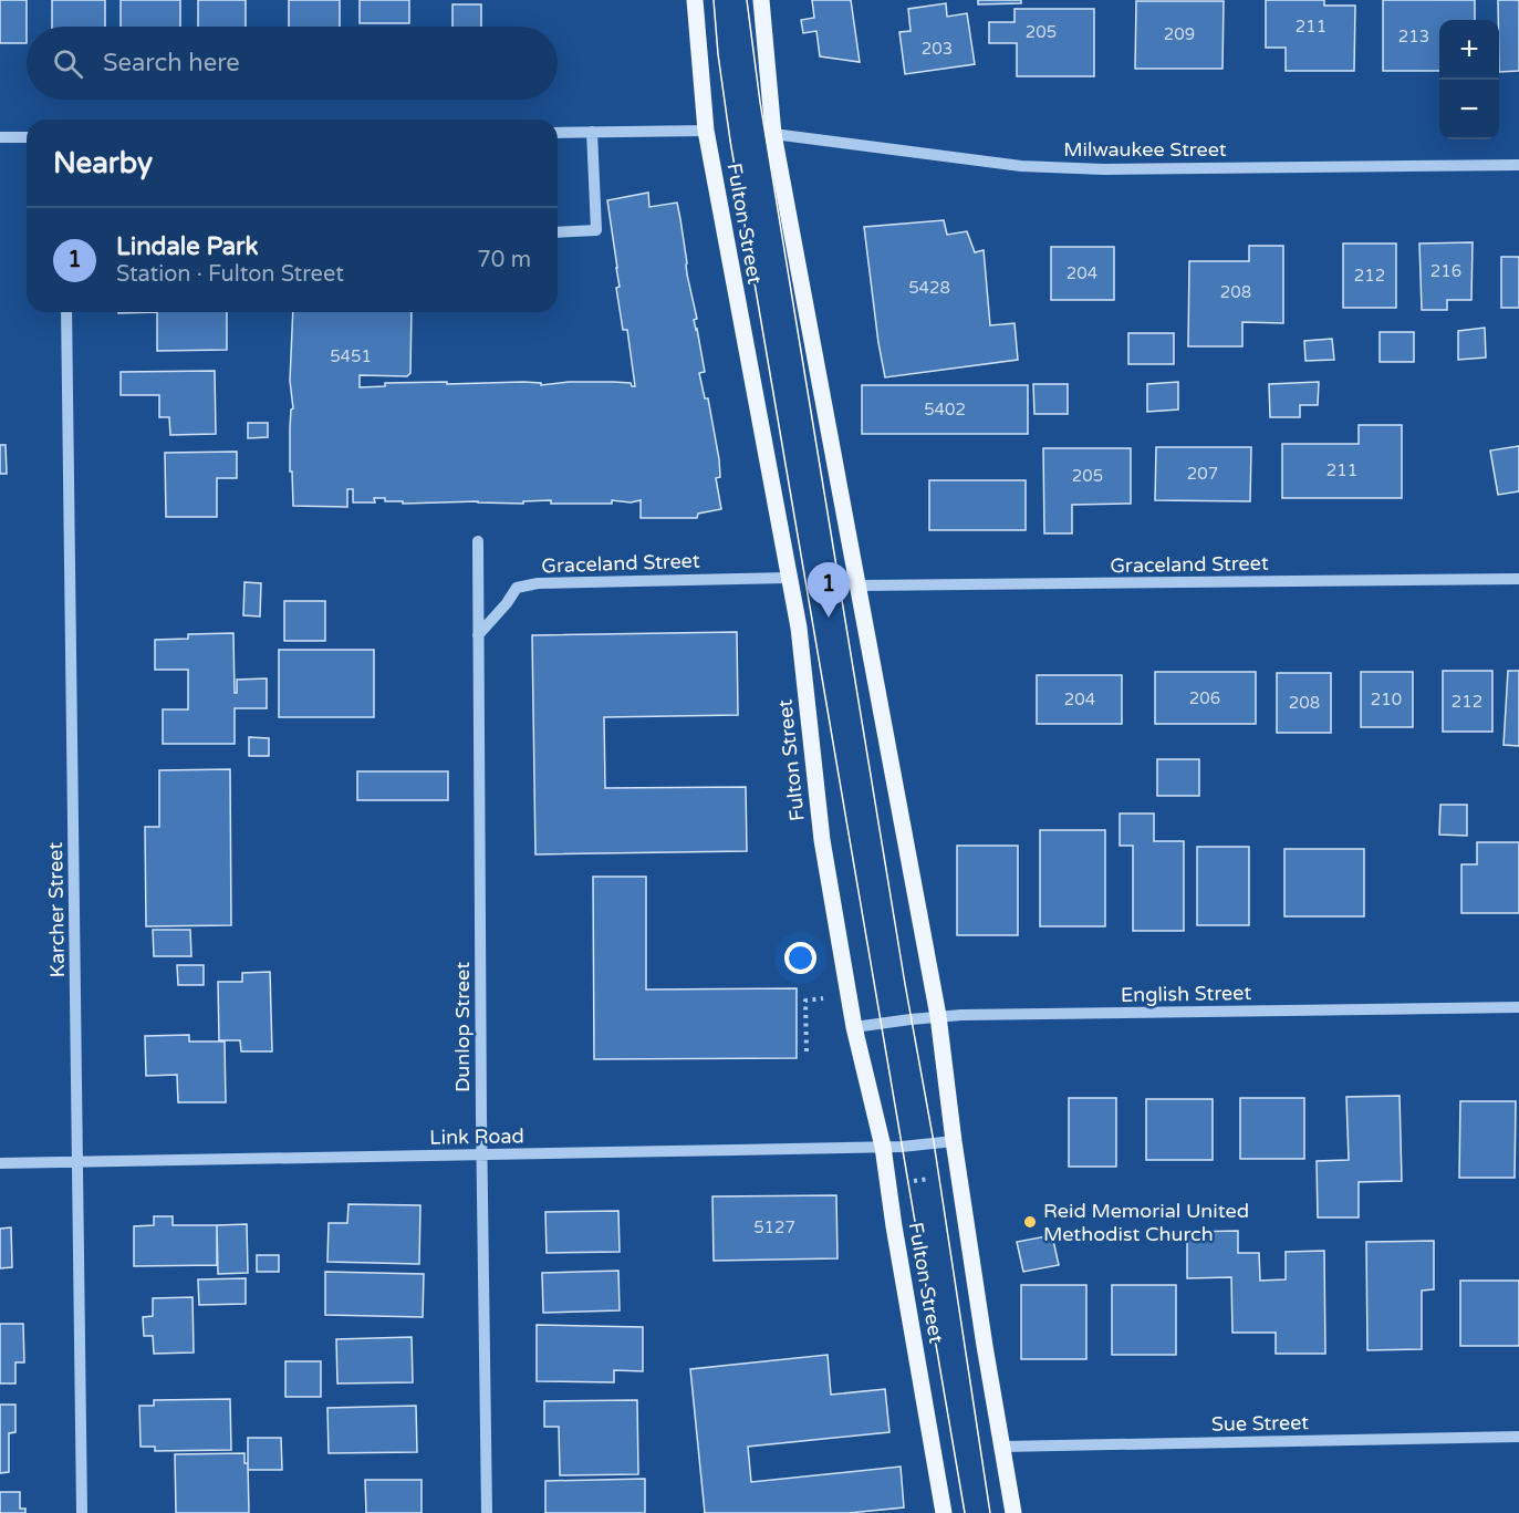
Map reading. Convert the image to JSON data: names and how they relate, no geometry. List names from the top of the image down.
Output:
{
  "streets": {
    "main road": ["Fulton Street"],
    "street": [
      "Milwaukee Street",
      "Graceland Street",
      "Karcher Street",
      "English Street",
      "Dunlop Street",
      "Link Road",
      "Sue Street"
    ]
  },
  "crossings": [
    ["Fulton Street", "Graceland Street"],
    ["Fulton Street", "English Street"],
    ["Fulton Street", "Link Road"],
    ["Graceland Street", "Dunlop Street"],
    ["Karcher Street", "Link Road"],
    ["Dunlop Street", "Link Road"]
  ],
  "places": ["Reid Memorial United Methodist Church"],
  "house_numbers": [
    "211",
    "205",
    "209",
    "213",
    "203",
    "216",
    "204",
    "212",
    "5428",
    "208",
    "5451",
    "5402",
    "211",
    "207",
    "205",
    "206",
    "204",
    "210",
    "212",
    "208",
    "5127"
  ],
  "page": {
    "map_buttons": ["+", "−"],
    "search": "Search here",
    "heading": "Nearby",
    "list": [
      {
        "mark": "1",
        "name": "Lindale Park",
        "note": "Station · Fulton Street",
        "value": "70 m"
      }
    ],
    "pins": "1"
  }
}
